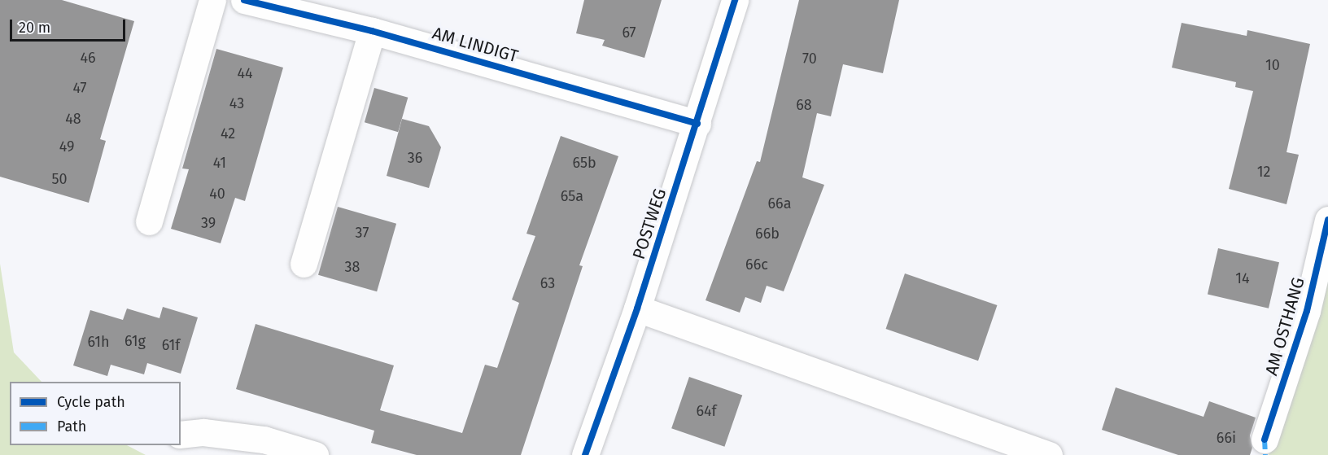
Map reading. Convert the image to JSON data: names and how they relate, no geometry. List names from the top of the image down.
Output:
{
  "streets": {
    "street": ["AM LINDIGT", "POSTWEG", "AM OSTHANG"]
  },
  "crossings": [
    ["AM LINDIGT", "POSTWEG"]
  ],
  "house_numbers": [
    "67",
    "46",
    "70",
    "10",
    "44",
    "47",
    "43",
    "68",
    "48",
    "42",
    "49",
    "36",
    "41",
    "65b",
    "12",
    "50",
    "40",
    "65a",
    "66a",
    "39",
    "37",
    "66b",
    "66c",
    "38",
    "14",
    "63",
    "61g",
    "61h",
    "61f",
    "64f",
    "66i"
  ],
  "legend": ["Cycle path", "Path"],
  "scale_bar": "20 m"
}
